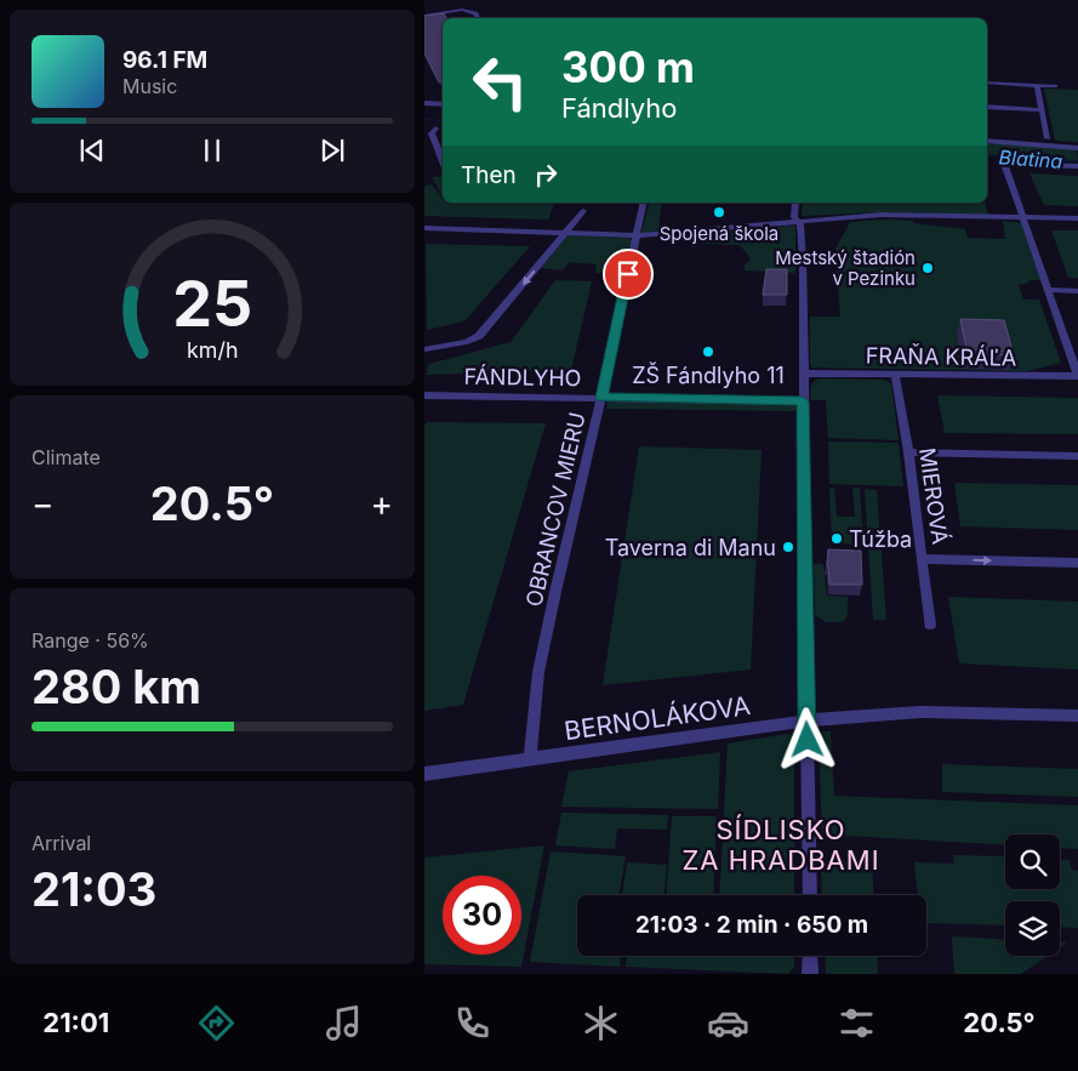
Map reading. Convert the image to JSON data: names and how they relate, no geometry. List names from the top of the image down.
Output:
{
  "streets": {
    "street": [
      "FRAŇA KRÁĽA",
      "FÁNDLYHO",
      "MIEROVÁ",
      "OBRANCOV MIERU",
      "BERNOLÁKOVA"
    ]
  },
  "crossings": [
    ["FRAŇA KRÁĽA", "MIEROVÁ"],
    ["FÁNDLYHO", "OBRANCOV MIERU"],
    ["OBRANCOV MIERU", "BERNOLÁKOVA"]
  ],
  "districts": ["SÍDLISKO ZA HRADBAMI"],
  "water": ["Blatina"],
  "places": [
    "Spojená škola",
    "Mestský štadión v Pezinku",
    "ZŠ Fándlyho 11",
    "Túžba",
    "Taverna di Manu"
  ],
  "page": {
    "turn": ["300 m", "Fándlyho"],
    "song": ["96.1 FM", "Music"],
    "then": "Then",
    "tile": [
      "Climate",
      ["Range · 56%", "280 km"],
      ["Arrival", "21:03"]
    ],
    "heat": ["−", "20.5°", "+"],
    "limit": "30",
    "trip": "21:03 · 2 min · 650 m",
    "tabs": ["21:01", "20.5°"],
    "gauge": ["25", "km/h"]
  }
}
